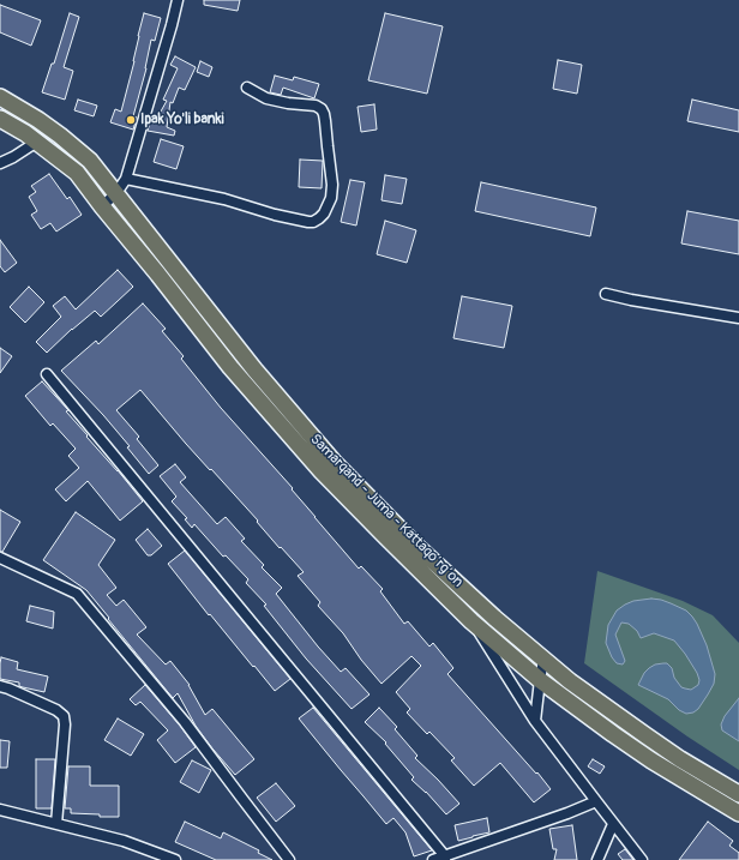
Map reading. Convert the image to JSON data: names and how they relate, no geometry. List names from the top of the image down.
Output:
{
  "streets": {
    "main road": ["Samarqand - Juma - Kattaqo‘rg‘on"]
  },
  "places": ["Ipak Yo'li banki"]
}
